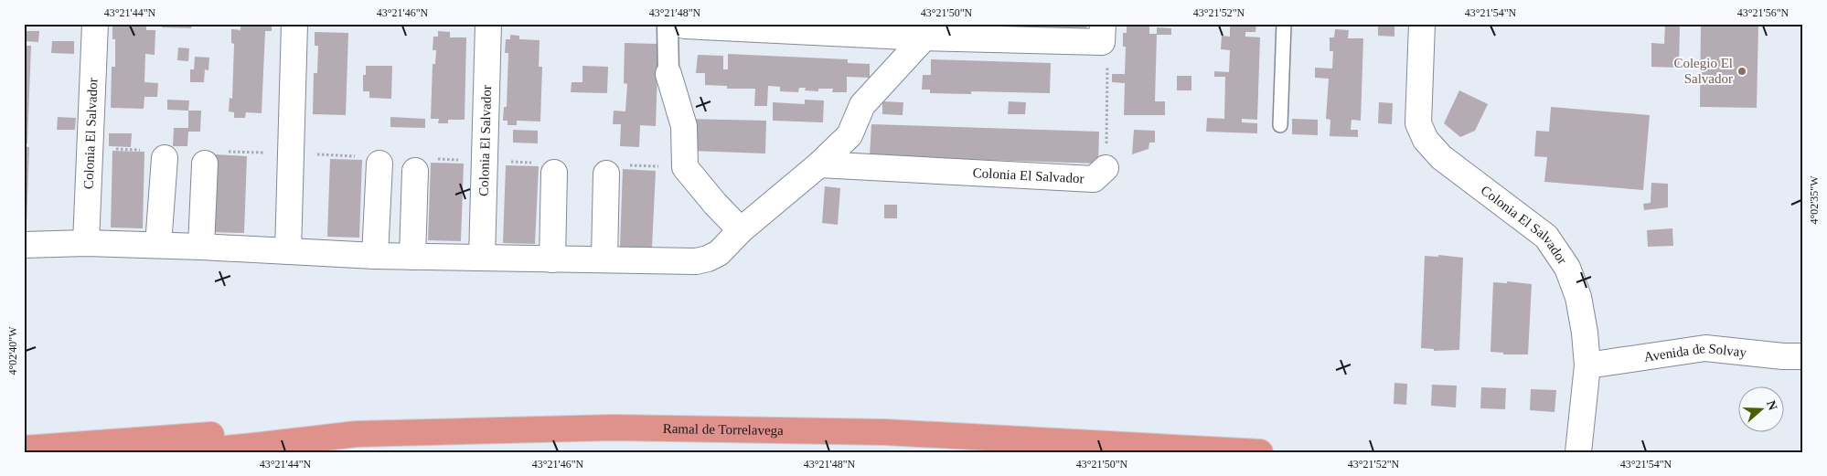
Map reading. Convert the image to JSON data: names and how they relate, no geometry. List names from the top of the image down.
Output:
{
  "streets": {
    "highway": ["Ramal de Torrelavega"],
    "street": ["Colonia El Salvador", "Avenida de Solvay"]
  },
  "crossings": [
    ["Colonia El Salvador", "Avenida de Solvay"]
  ],
  "places": ["Colegio El Salvador"],
  "north": "right",
  "coordinates": [
    "43°21'44\"N",
    "43°21'46\"N",
    "43°21'48\"N",
    "43°21'50\"N",
    "43°21'52\"N",
    "43°21'54\"N",
    "43°21'56\"N",
    "4°02'35\"W",
    "4°02'40\"W"
  ]
}
